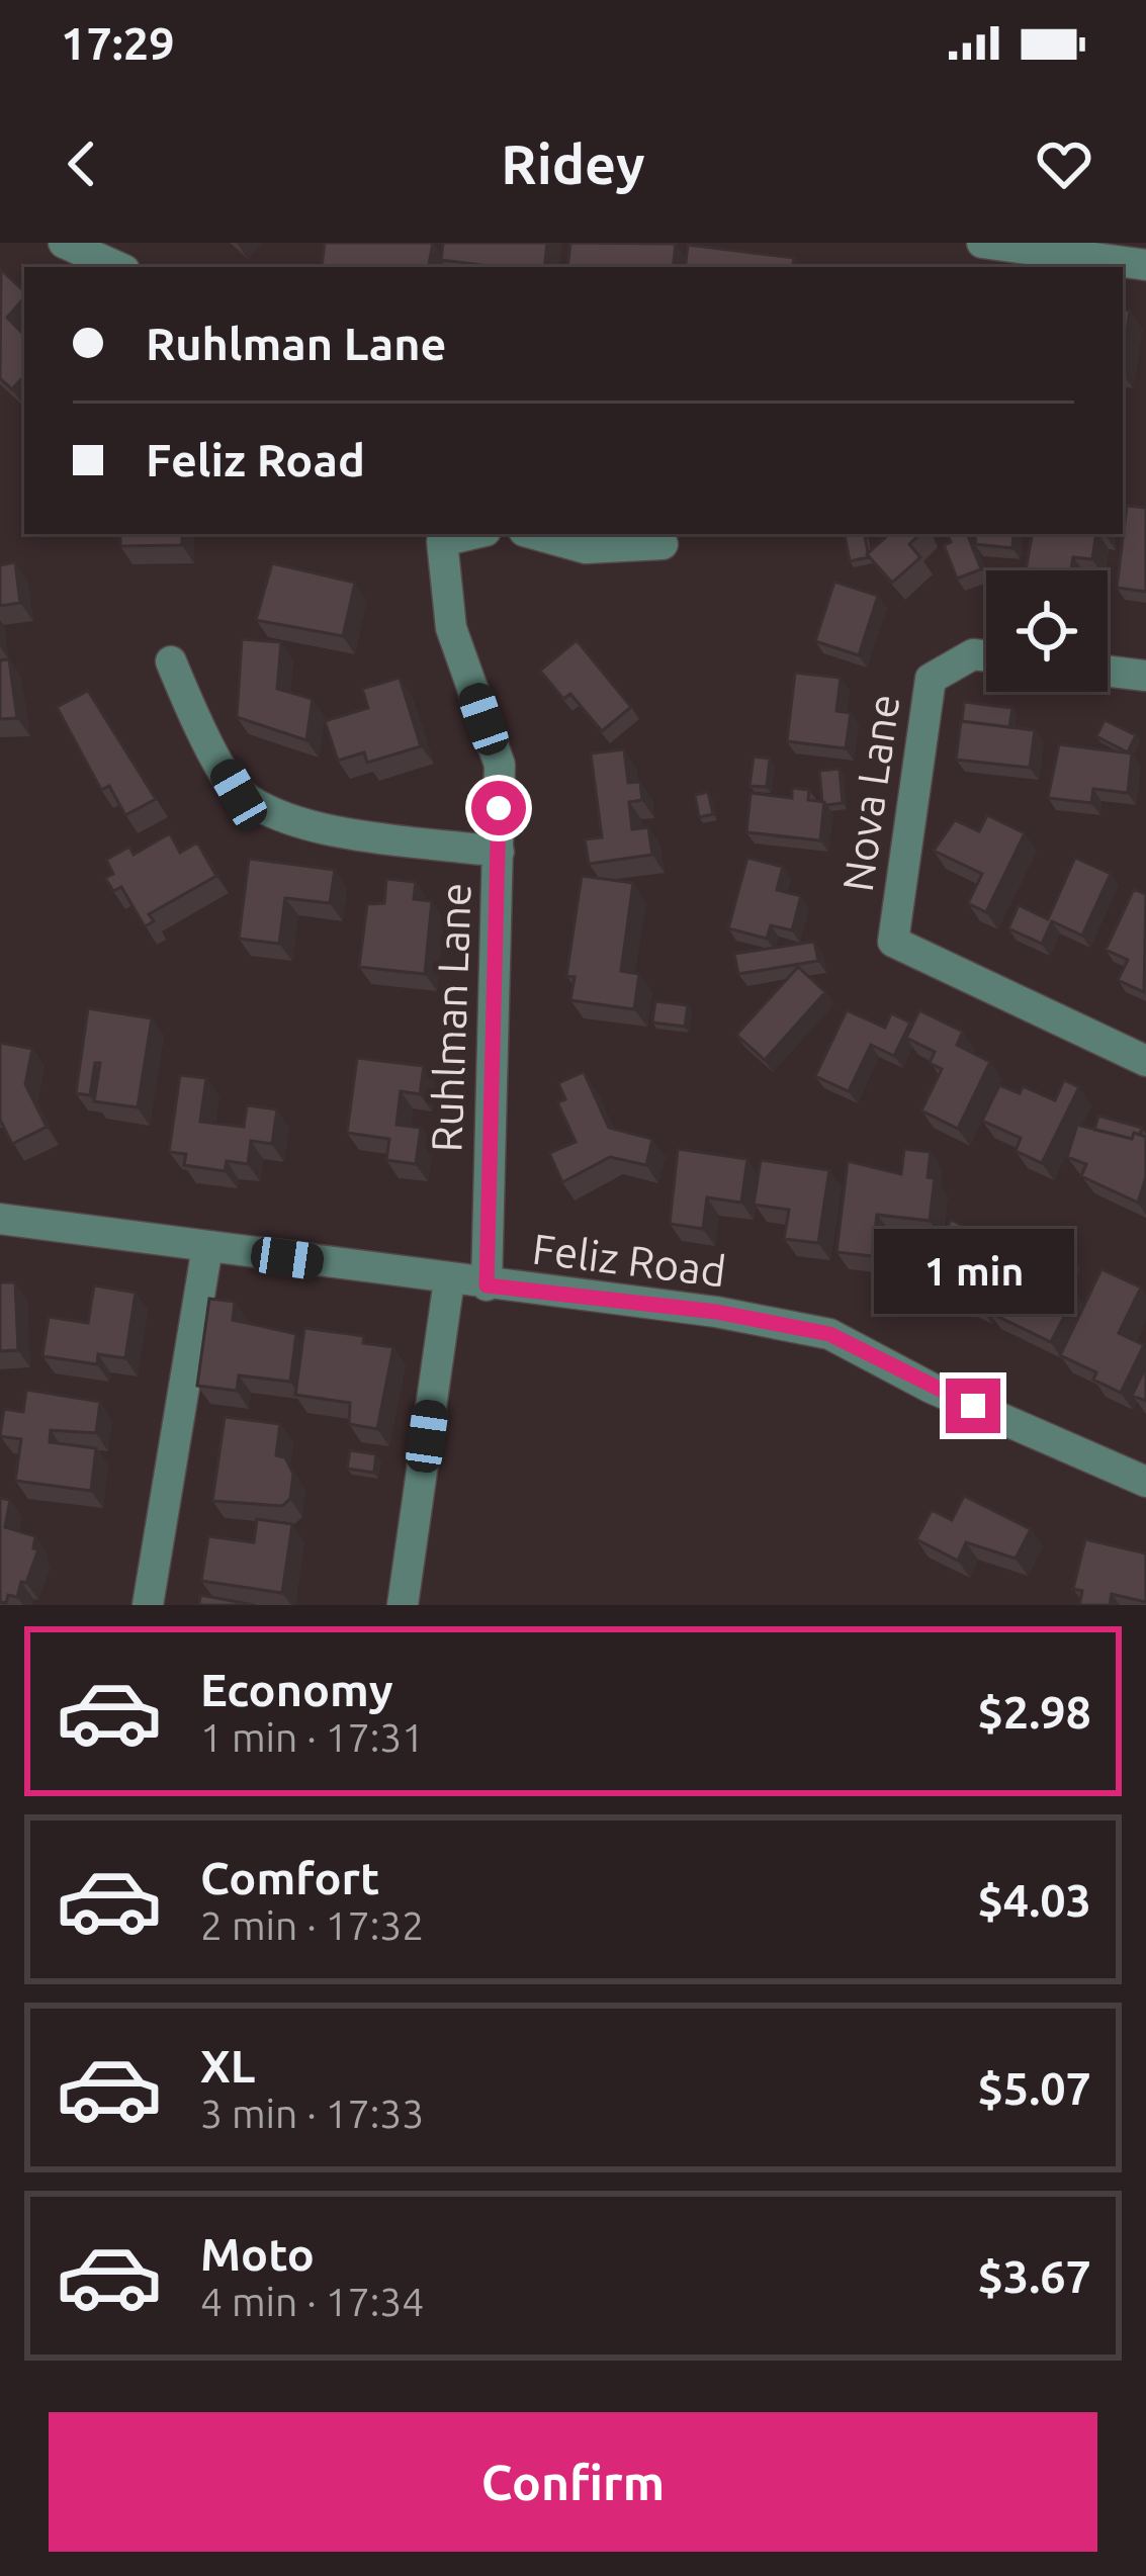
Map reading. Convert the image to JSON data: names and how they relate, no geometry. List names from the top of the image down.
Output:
{
  "streets": {
    "street": ["Nova Lane", "Ruhlman Lane", "Feliz Road"]
  },
  "crossings": [
    ["Ruhlman Lane", "Feliz Road"]
  ],
  "page": {
    "status": "17:29",
    "header": "Ridey",
    "banner": ["Ruhlman Lane", "Feliz Road"],
    "bubble": "1 min",
    "list": [
      {
        "name": "Economy",
        "note": "1 min · 17:31",
        "value": "$2.98"
      },
      {
        "name": "Comfort",
        "note": "2 min · 17:32",
        "value": "$4.03"
      },
      {
        "name": "XL",
        "note": "3 min · 17:33",
        "value": "$5.07"
      },
      {
        "name": "Moto",
        "note": "4 min · 17:34",
        "value": "$3.67"
      }
    ],
    "buttons": "Confirm"
  }
}
